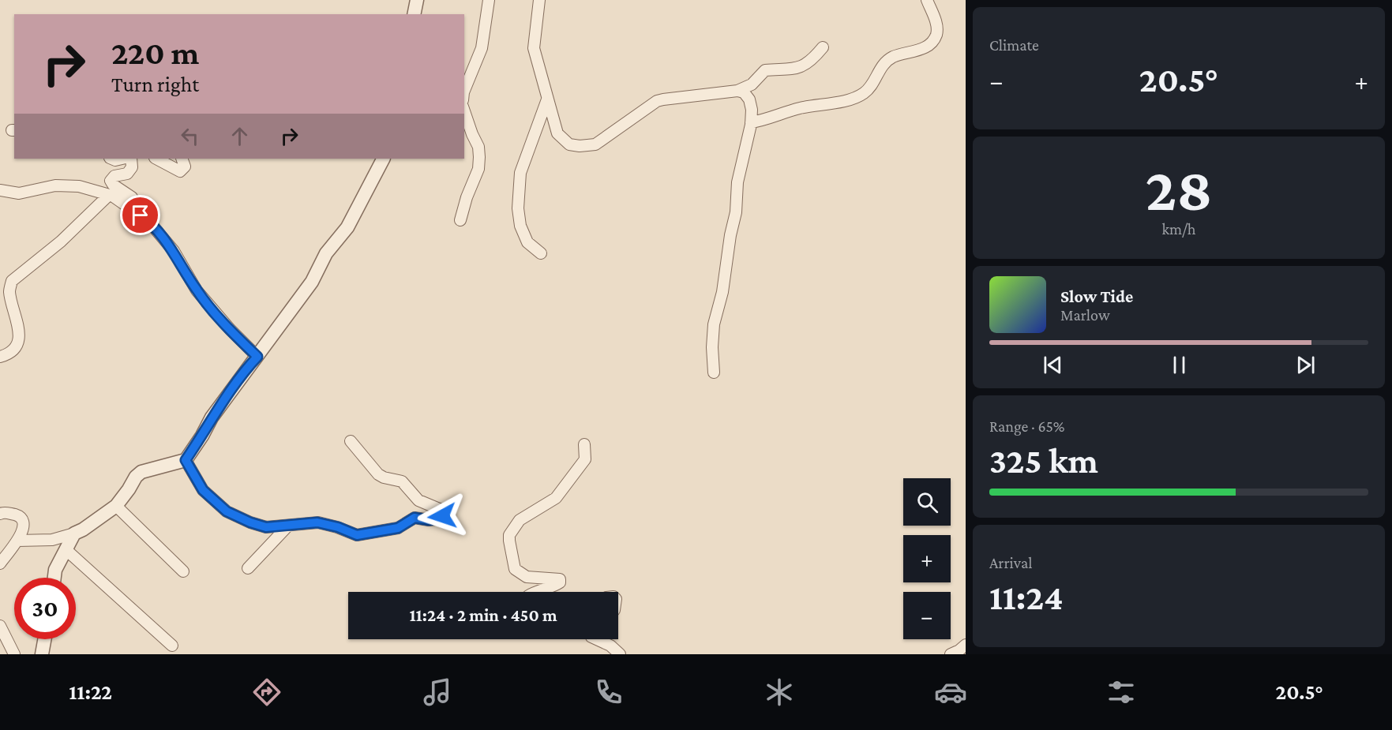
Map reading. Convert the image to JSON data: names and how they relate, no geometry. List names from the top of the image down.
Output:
{
  "page": {
    "tile": [
      "Climate",
      ["28", "km/h"],
      ["Range · 65%", "325 km"],
      ["Arrival", "11:24"]
    ],
    "turn": ["220 m", "Turn right"],
    "heat": ["−", "20.5°", "+"],
    "song": ["Slow Tide", "Marlow"],
    "map_buttons": ["+", "−"],
    "limit": "30",
    "trip": "11:24 · 2 min · 450 m",
    "tabs": ["11:22", "20.5°"]
  }
}
